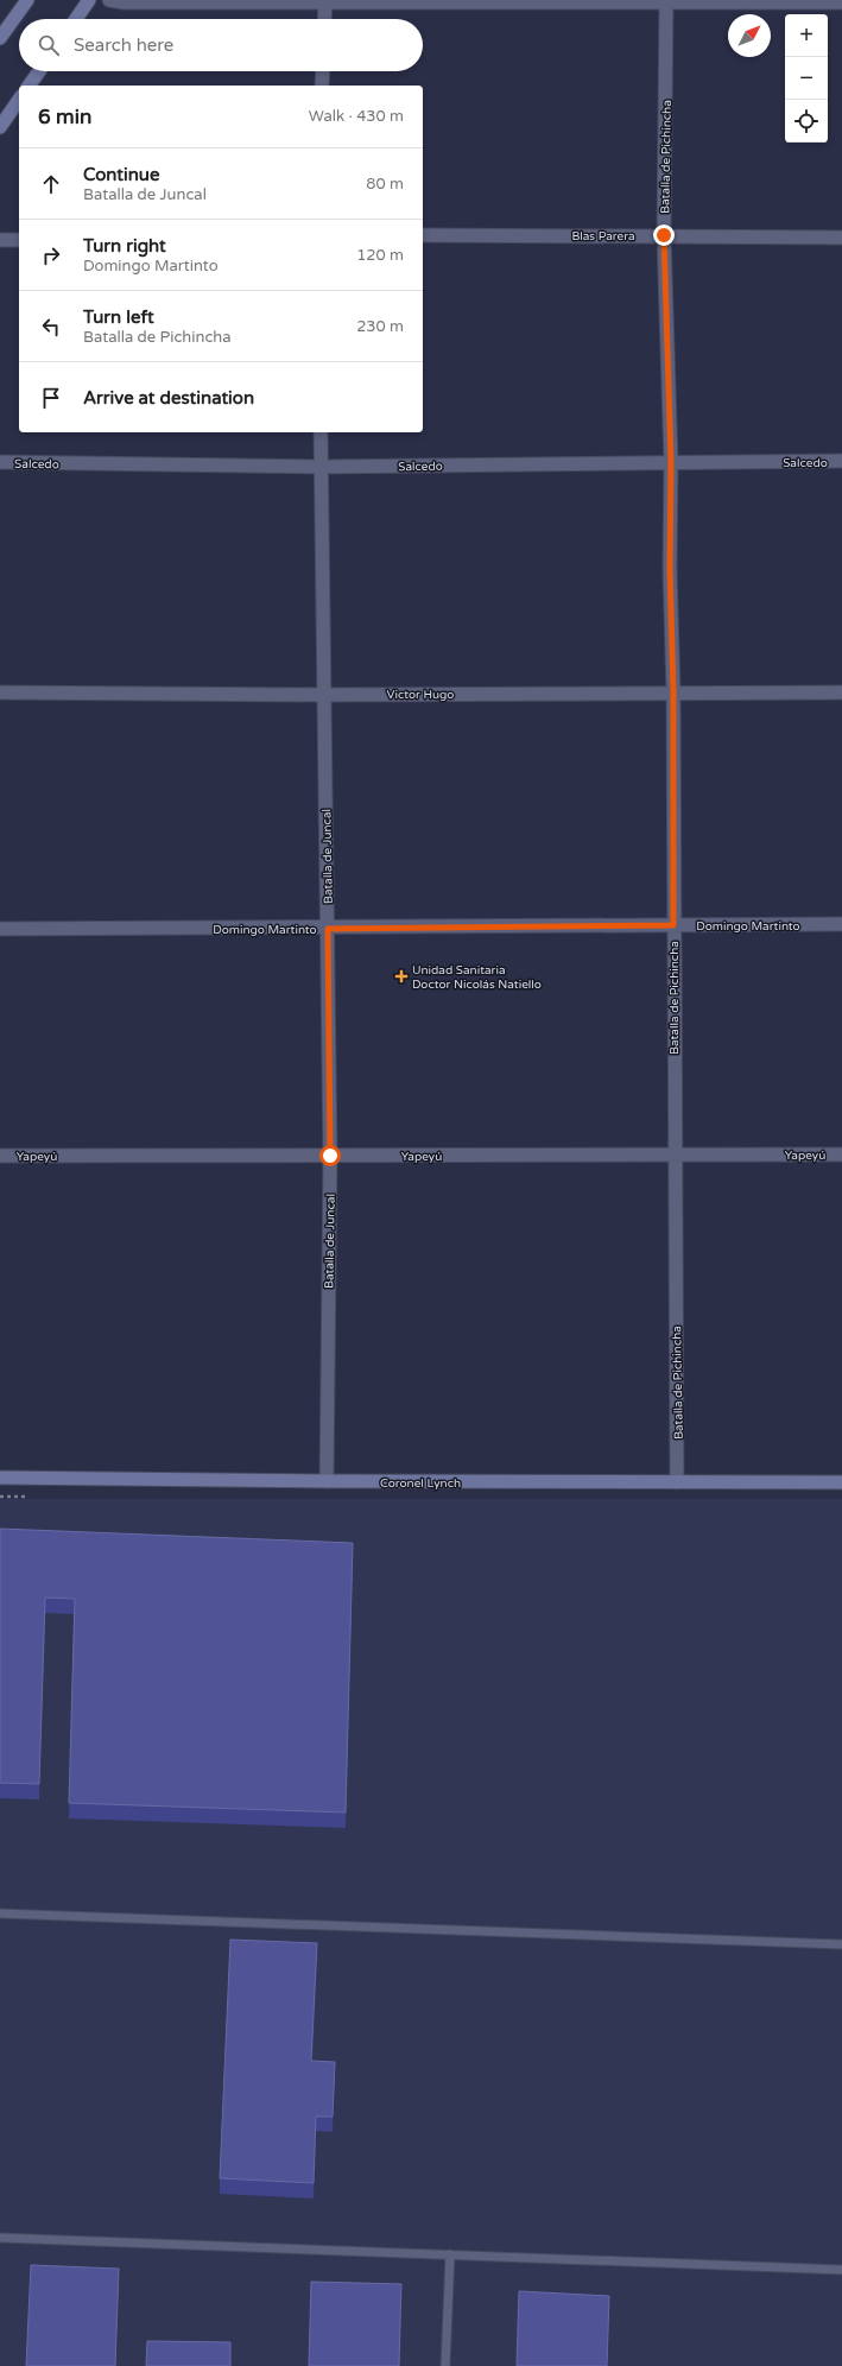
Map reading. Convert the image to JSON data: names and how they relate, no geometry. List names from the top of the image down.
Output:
{
  "streets": {
    "main road": ["Coronel Lynch"],
    "street": [
      "Batalla de Pichincha",
      "Blas Parera",
      "Salcedo",
      "Victor Hugo",
      "Batalla de Juncal",
      "Domingo Martinto",
      "Yapeyú"
    ]
  },
  "crossings": [
    ["Batalla de Pichincha", "Blas Parera"],
    ["Batalla de Pichincha", "Salcedo"],
    ["Batalla de Pichincha", "Victor Hugo"],
    ["Batalla de Pichincha", "Domingo Martinto"],
    ["Batalla de Pichincha", "Yapeyú"],
    ["Batalla de Pichincha", "Coronel Lynch"],
    ["Salcedo", "Batalla de Juncal"],
    ["Victor Hugo", "Batalla de Juncal"],
    ["Batalla de Juncal", "Domingo Martinto"],
    ["Batalla de Juncal", "Yapeyú"],
    ["Batalla de Juncal", "Coronel Lynch"]
  ],
  "places": {
    "health": ["Unidad Sanitaria Doctor Nicolás Natiello"]
  },
  "north": "top right",
  "page": {
    "map_buttons": ["+", "−"],
    "search": "Search here",
    "heading": ["6 min", "Walk · 430 m"],
    "list": [
      ["Continue", "Batalla de Juncal", "80 m"],
      ["Turn right", "Domingo Martinto", "120 m"],
      ["Turn left", "Batalla de Pichincha", "230 m"],
      "Arrive at destination"
    ]
  }
}
